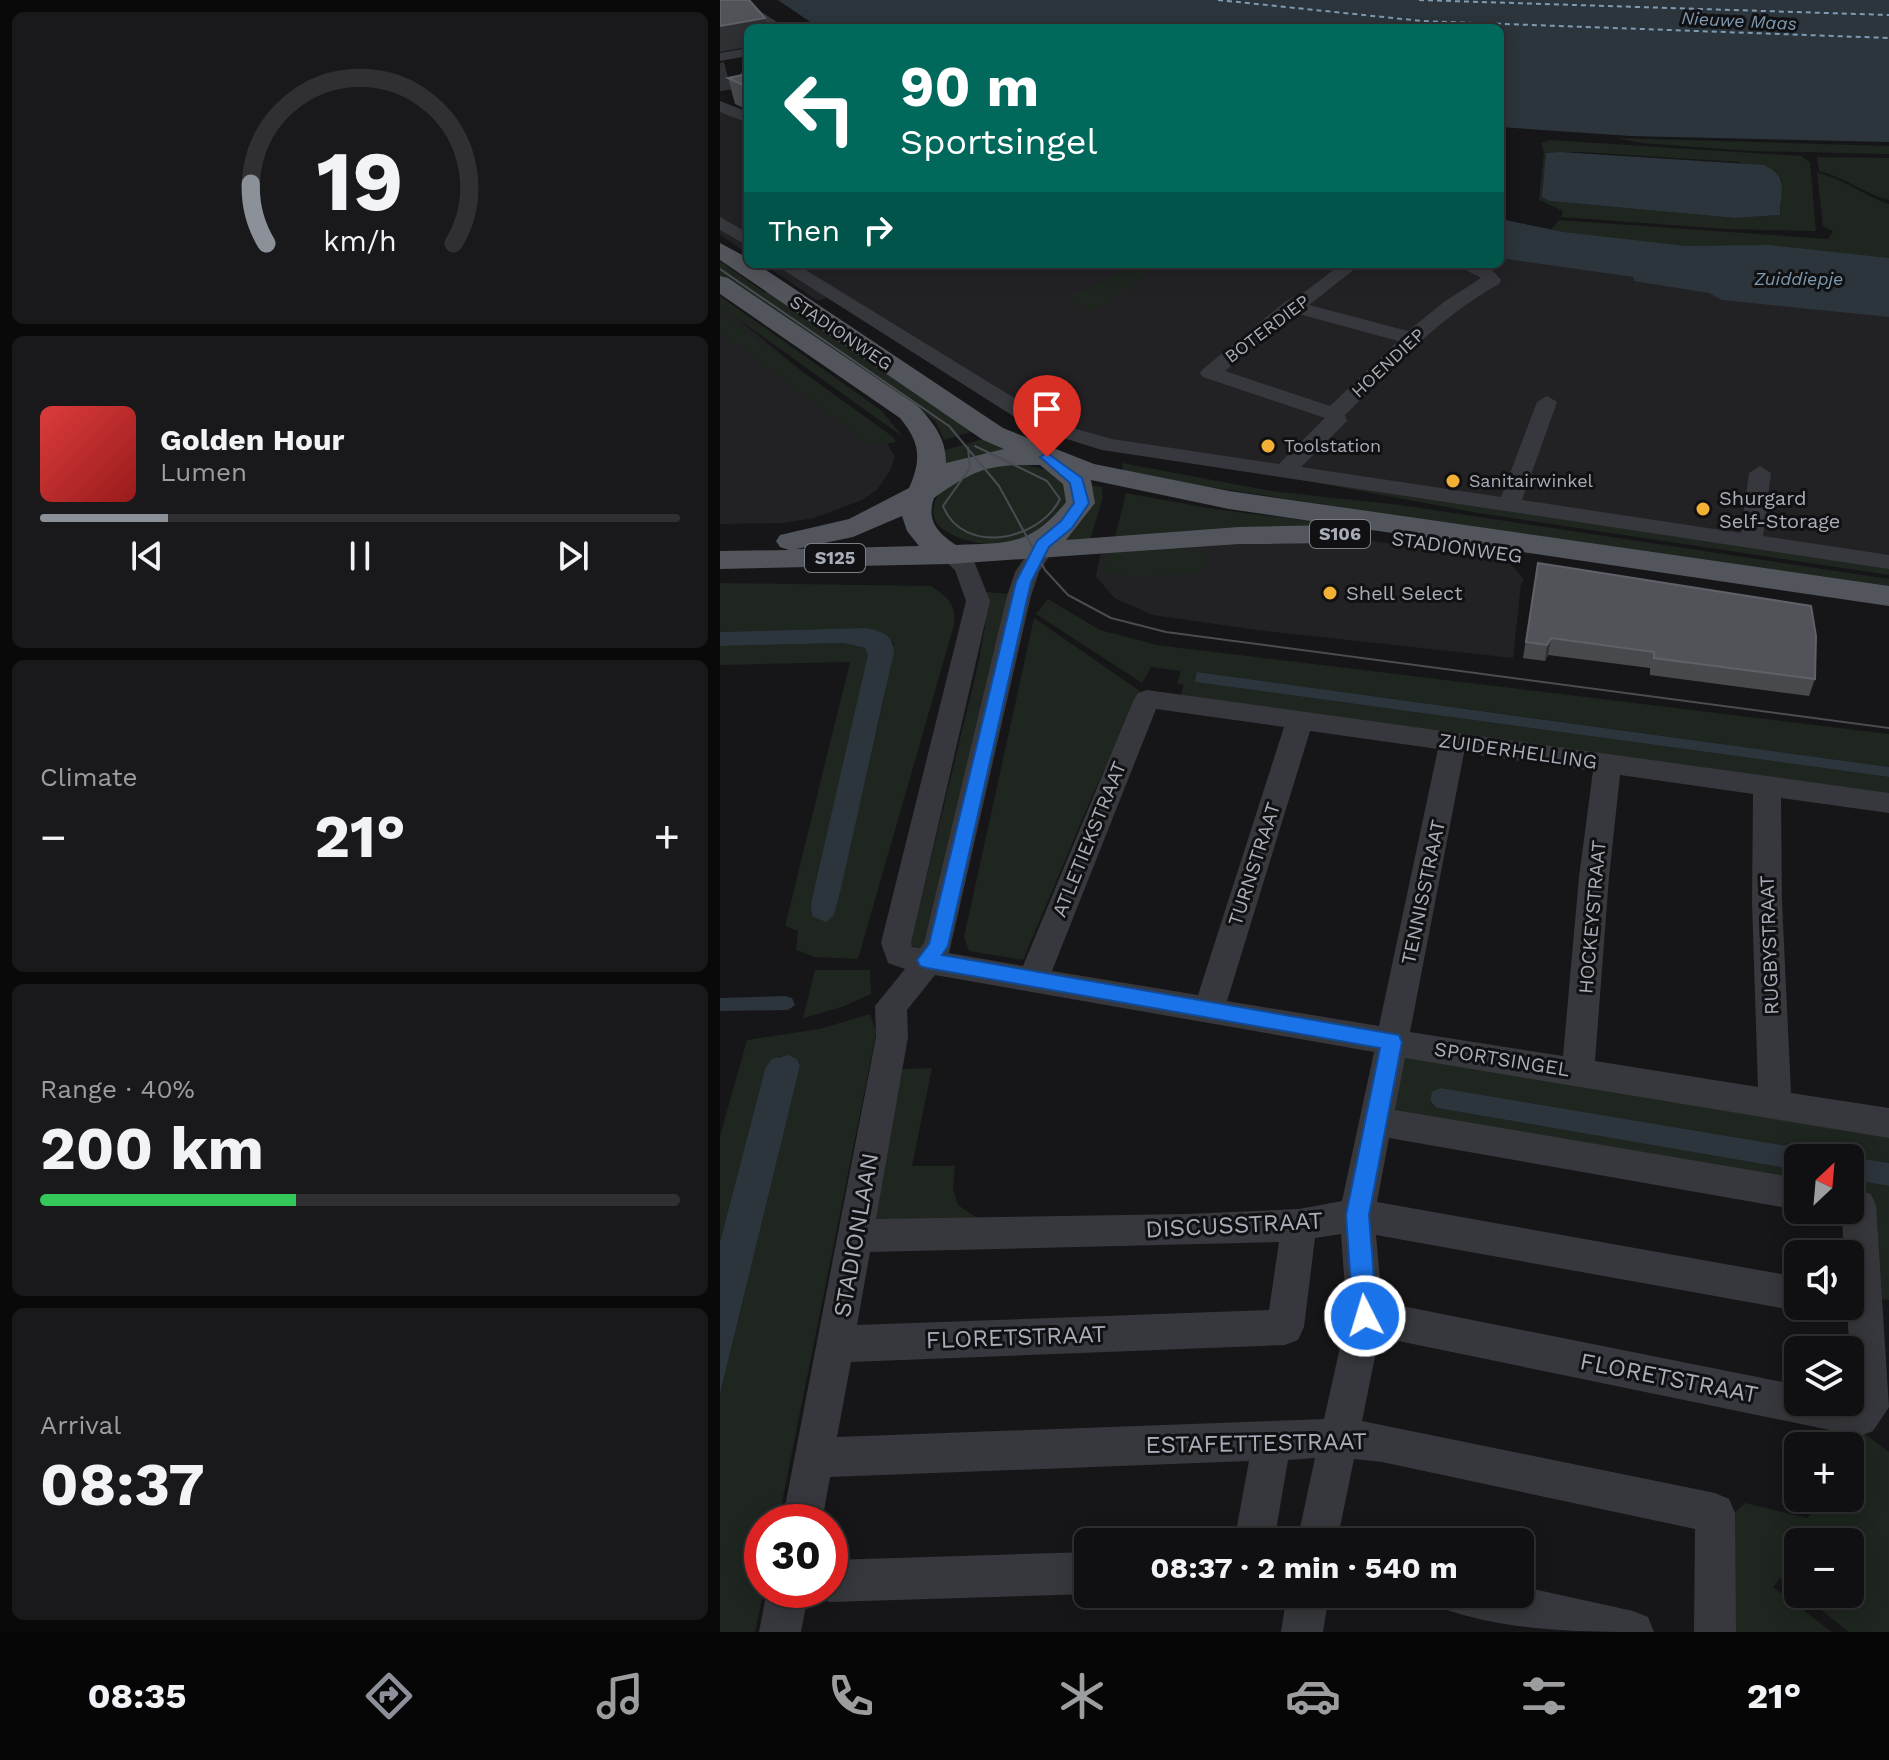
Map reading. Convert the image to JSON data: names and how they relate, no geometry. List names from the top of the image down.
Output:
{
  "streets": {
    "main road": ["STADIONWEG", "S106", "S125"],
    "street": [
      "BOTERDIEP",
      "HOENDIEP",
      "ZUIDERHELLING",
      "ATLETIEKSTRAAT",
      "TURNSTRAAT",
      "TENNISSTRAAT",
      "HOCKEYSTRAAT",
      "RUGBYSTRAAT",
      "SPORTSINGEL",
      "DISCUSSTRAAT",
      "STADIONLAAN",
      "FLORETSTRAAT",
      "ESTAFETTESTRAAT"
    ]
  },
  "crossings": [
    ["BOTERDIEP", "HOENDIEP"],
    ["STADIONWEG", "S125"],
    ["STADIONWEG", "STADIONLAAN"],
    ["S125", "STADIONLAAN"],
    ["ZUIDERHELLING", "ATLETIEKSTRAAT"],
    ["ZUIDERHELLING", "TURNSTRAAT"],
    ["ZUIDERHELLING", "TENNISSTRAAT"],
    ["ZUIDERHELLING", "HOCKEYSTRAAT"],
    ["ZUIDERHELLING", "RUGBYSTRAAT"],
    ["ATLETIEKSTRAAT", "SPORTSINGEL"],
    ["TURNSTRAAT", "SPORTSINGEL"],
    ["TENNISSTRAAT", "SPORTSINGEL"],
    ["TENNISSTRAAT", "DISCUSSTRAAT"],
    ["TENNISSTRAAT", "FLORETSTRAAT"],
    ["TENNISSTRAAT", "ESTAFETTESTRAAT"],
    ["HOCKEYSTRAAT", "SPORTSINGEL"],
    ["RUGBYSTRAAT", "SPORTSINGEL"],
    ["SPORTSINGEL", "STADIONLAAN"],
    ["DISCUSSTRAAT", "STADIONLAAN"],
    ["DISCUSSTRAAT", "FLORETSTRAAT"],
    ["STADIONLAAN", "FLORETSTRAAT"],
    ["STADIONLAAN", "ESTAFETTESTRAAT"]
  ],
  "water": ["Nieuwe Maas", "Zuiddiepje"],
  "places": [
    "Toolstation",
    "Sanitairwinkel",
    "Shurgard Self-Storage",
    "Shell Select"
  ],
  "north": "top right",
  "page": {
    "turn": ["90 m", "Sportsingel"],
    "then": "Then",
    "song": ["Golden Hour", "Lumen"],
    "tile": [
      "Climate",
      ["Range · 40%", "200 km"],
      ["Arrival", "08:37"]
    ],
    "heat": ["−", "21°", "+"],
    "map_buttons": ["+", "−"],
    "limit": "30",
    "trip": "08:37 · 2 min · 540 m",
    "tabs": ["08:35", "21°"],
    "gauge": ["19", "km/h"]
  }
}
